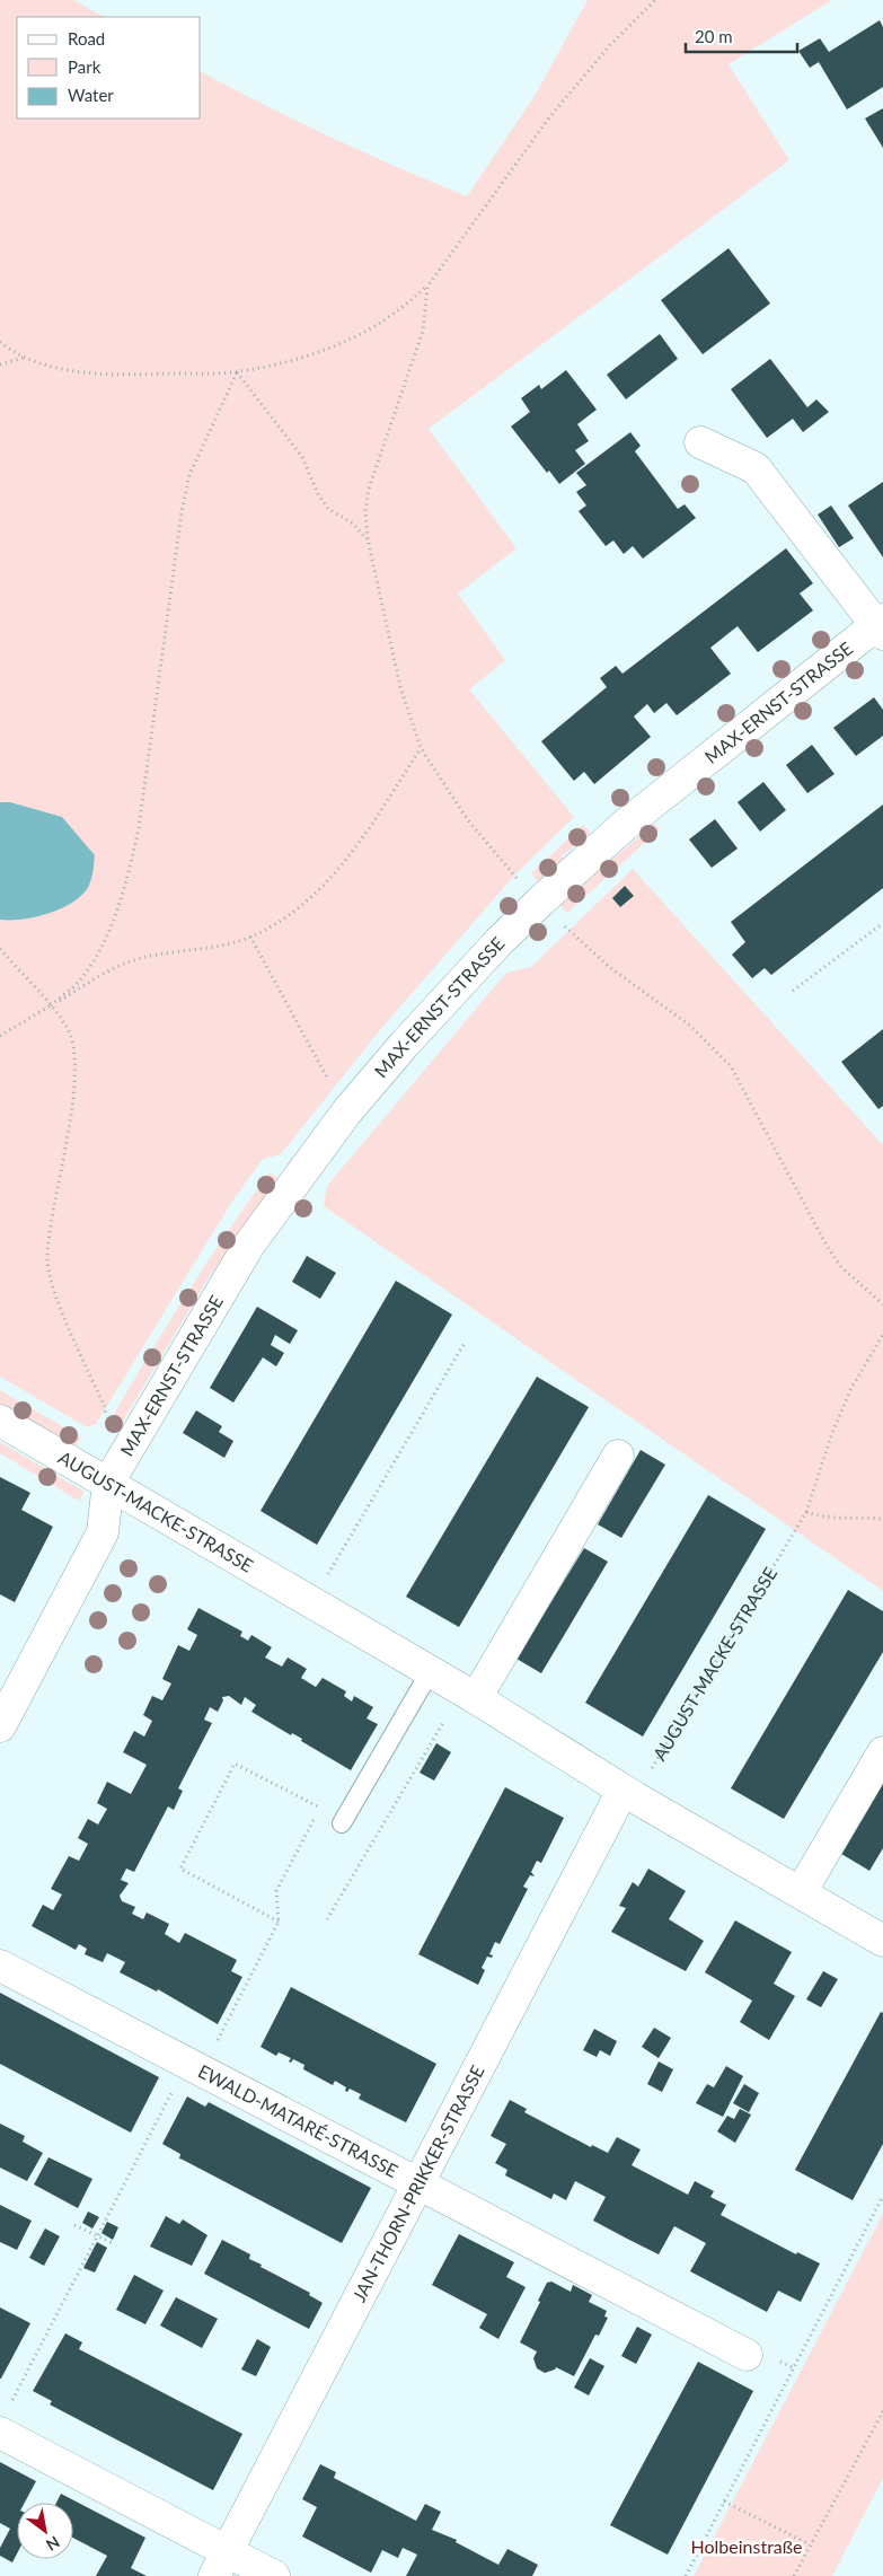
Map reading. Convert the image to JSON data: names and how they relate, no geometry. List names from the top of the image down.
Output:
{
  "streets": {
    "street": [
      "MAX-ERNST-STRASSE",
      "AUGUST-MACKE-STRASSE",
      "EWALD-MATARÉ-STRASSE",
      "JAN-THORN-PRIKKER-STRASSE"
    ]
  },
  "crossings": [
    ["MAX-ERNST-STRASSE", "AUGUST-MACKE-STRASSE"],
    ["AUGUST-MACKE-STRASSE", "JAN-THORN-PRIKKER-STRASSE"],
    ["EWALD-MATARÉ-STRASSE", "JAN-THORN-PRIKKER-STRASSE"]
  ],
  "parks": ["Holbeinstraße"],
  "legend": ["Road", "Park", "Water"],
  "scale_bar": "20 m",
  "north": "bottom right"
}
